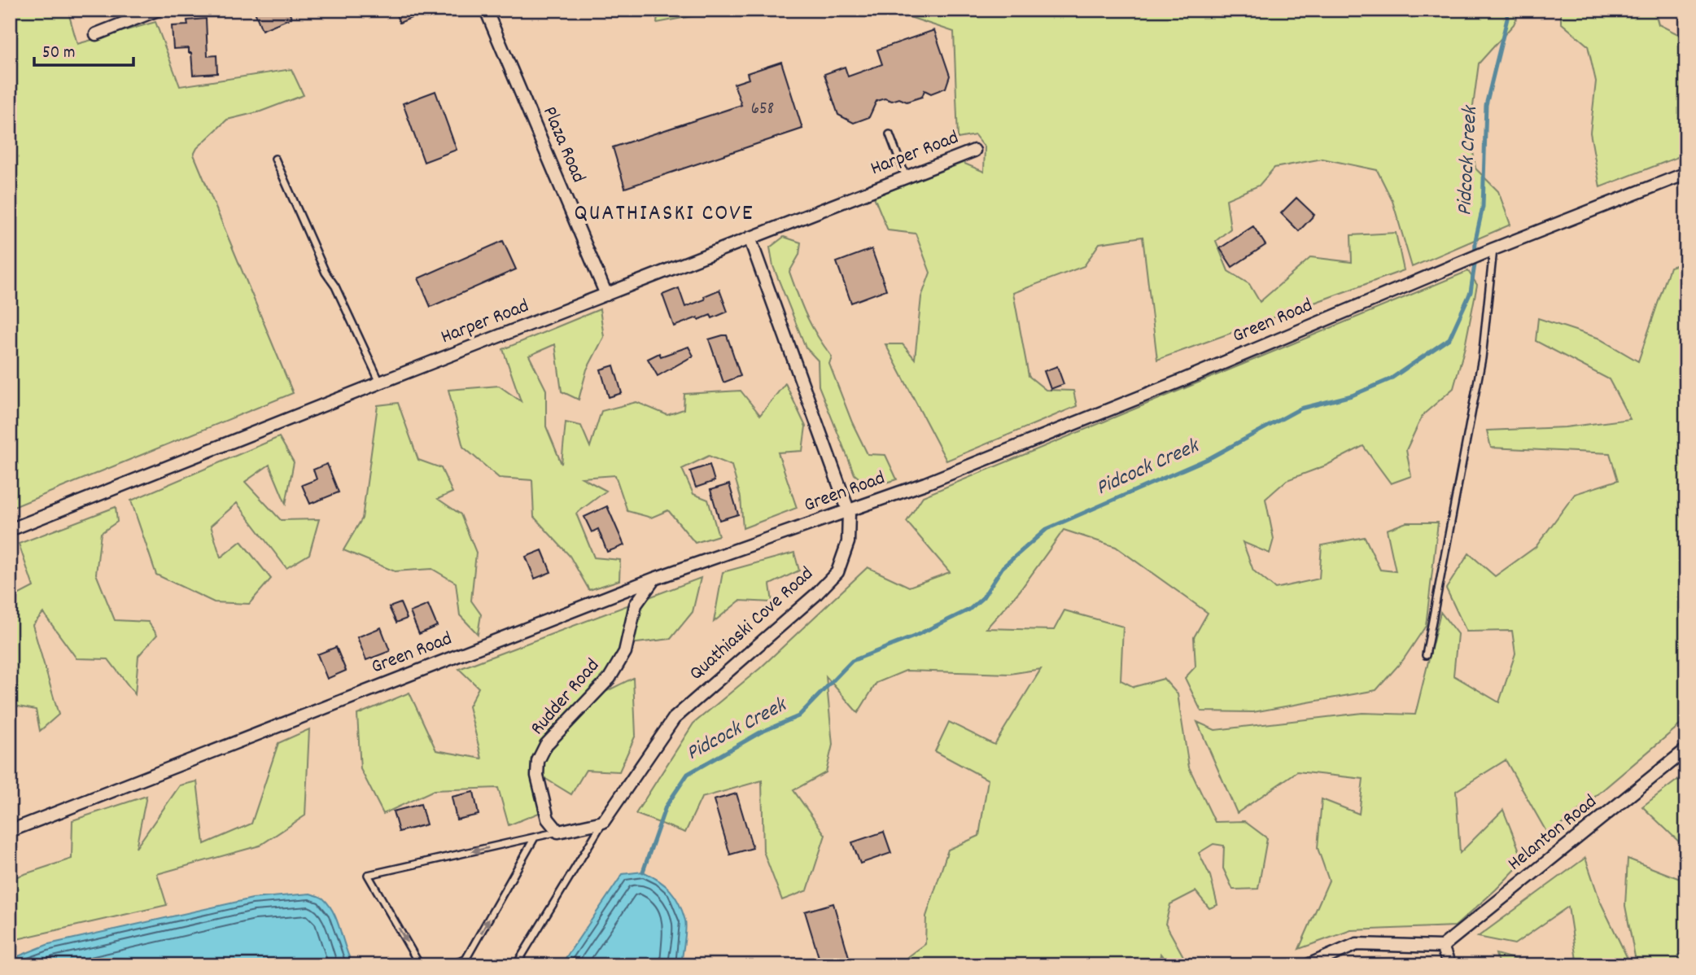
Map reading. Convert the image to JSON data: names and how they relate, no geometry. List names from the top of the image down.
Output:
{
  "streets": {
    "street": [
      "Plaza Road",
      "Harper Road",
      "Green Road",
      "Quathiaski Cove Road",
      "Rudder Road",
      "Helanton Road"
    ]
  },
  "crossings": [
    ["Plaza Road", "Harper Road"],
    ["Harper Road", "Quathiaski Cove Road"],
    ["Green Road", "Quathiaski Cove Road"],
    ["Green Road", "Rudder Road"]
  ],
  "districts": ["QUATHIASKI COVE"],
  "water": ["Pidcock Creek"],
  "house_numbers": ["658"],
  "scale_bar": "50 m"
}
